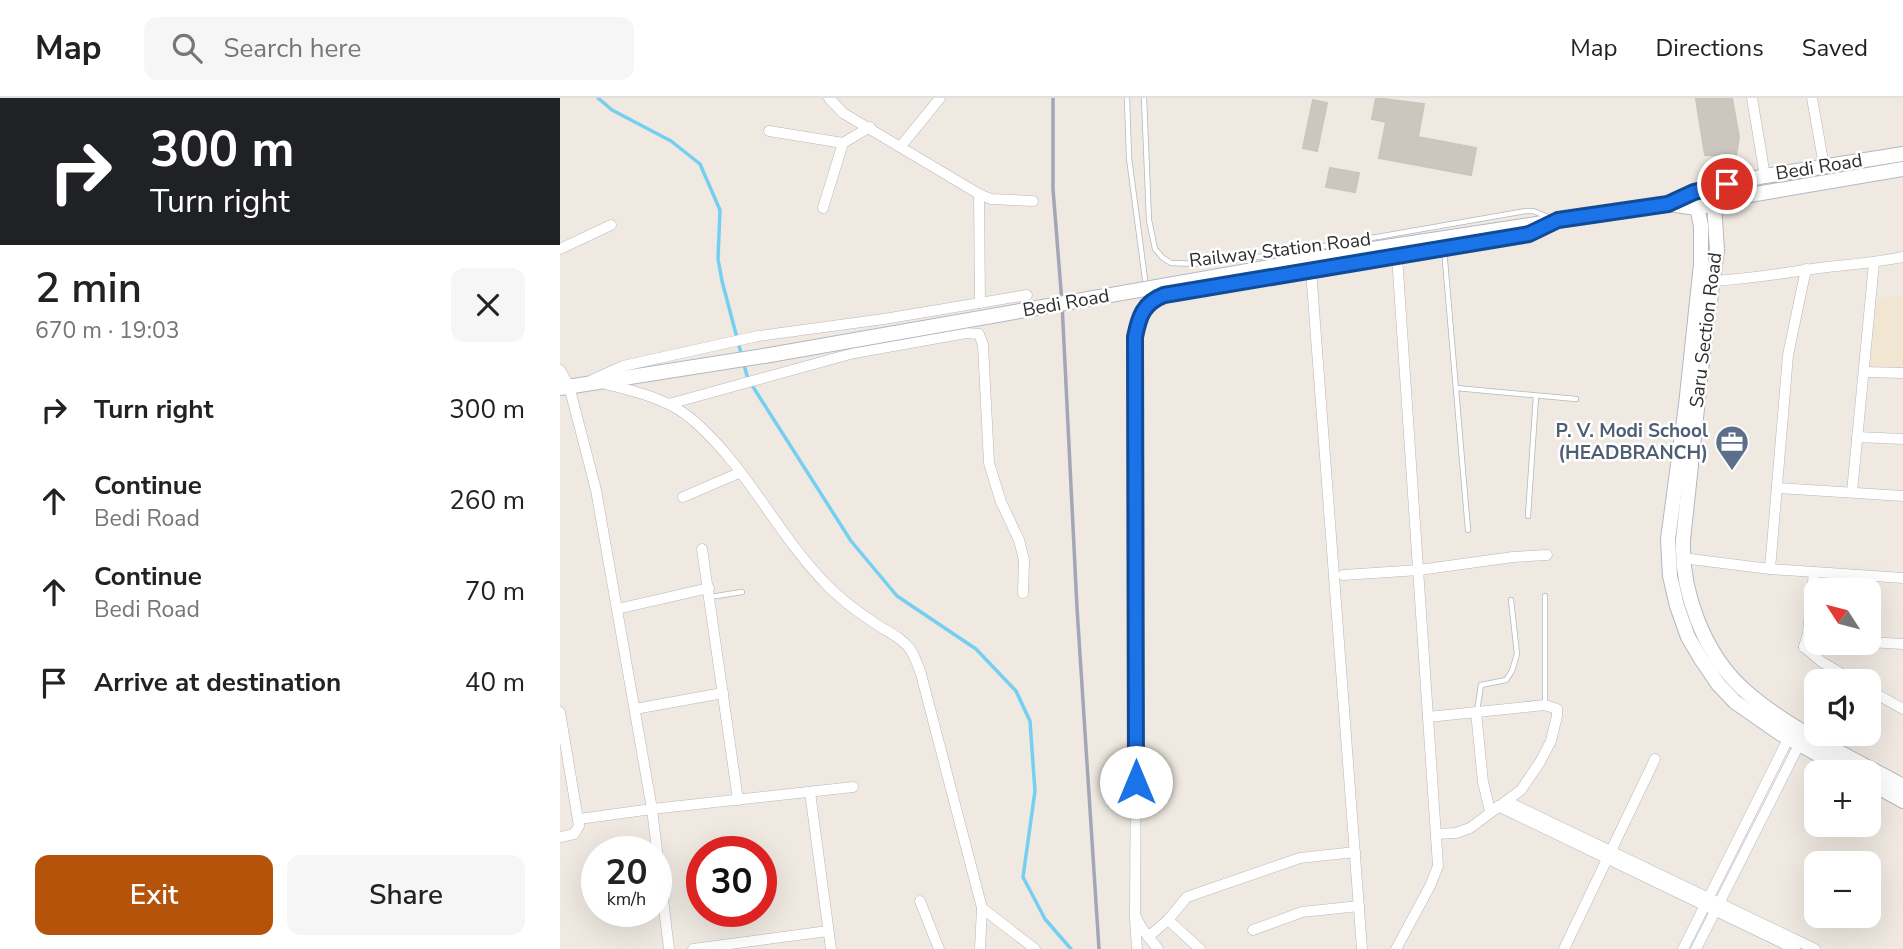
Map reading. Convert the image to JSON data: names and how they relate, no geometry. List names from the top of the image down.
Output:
{
  "streets": {
    "main road": ["Bedi Road", "Saru Section Road"],
    "lane": ["Railway Station Road"]
  },
  "crossings": [
    ["Bedi Road", "Railway Station Road"],
    ["Bedi Road", "Saru Section Road"]
  ],
  "places": {
    "office": ["P. V. Modi School (HEADBRANCH)"]
  },
  "north": "top left",
  "page": {
    "header": "Map",
    "search": "Search here",
    "nav": ["Map", "Directions", "Saved"],
    "turn": ["300 m", "Turn right"],
    "heading": ["2 min", "670 m · 19:03"],
    "list": [
      {
        "name": "Turn right",
        "value": "300 m"
      },
      {
        "name": "Continue",
        "note": "Bedi Road",
        "value": "260 m"
      },
      {
        "name": "Continue",
        "note": "Bedi Road",
        "value": "70 m"
      },
      {
        "name": "Arrive at destination",
        "value": "40 m"
      }
    ],
    "map_buttons": ["+", "−"],
    "speed": "20 km/h",
    "limit": "30",
    "buttons": ["Exit", "Share"]
  }
}
